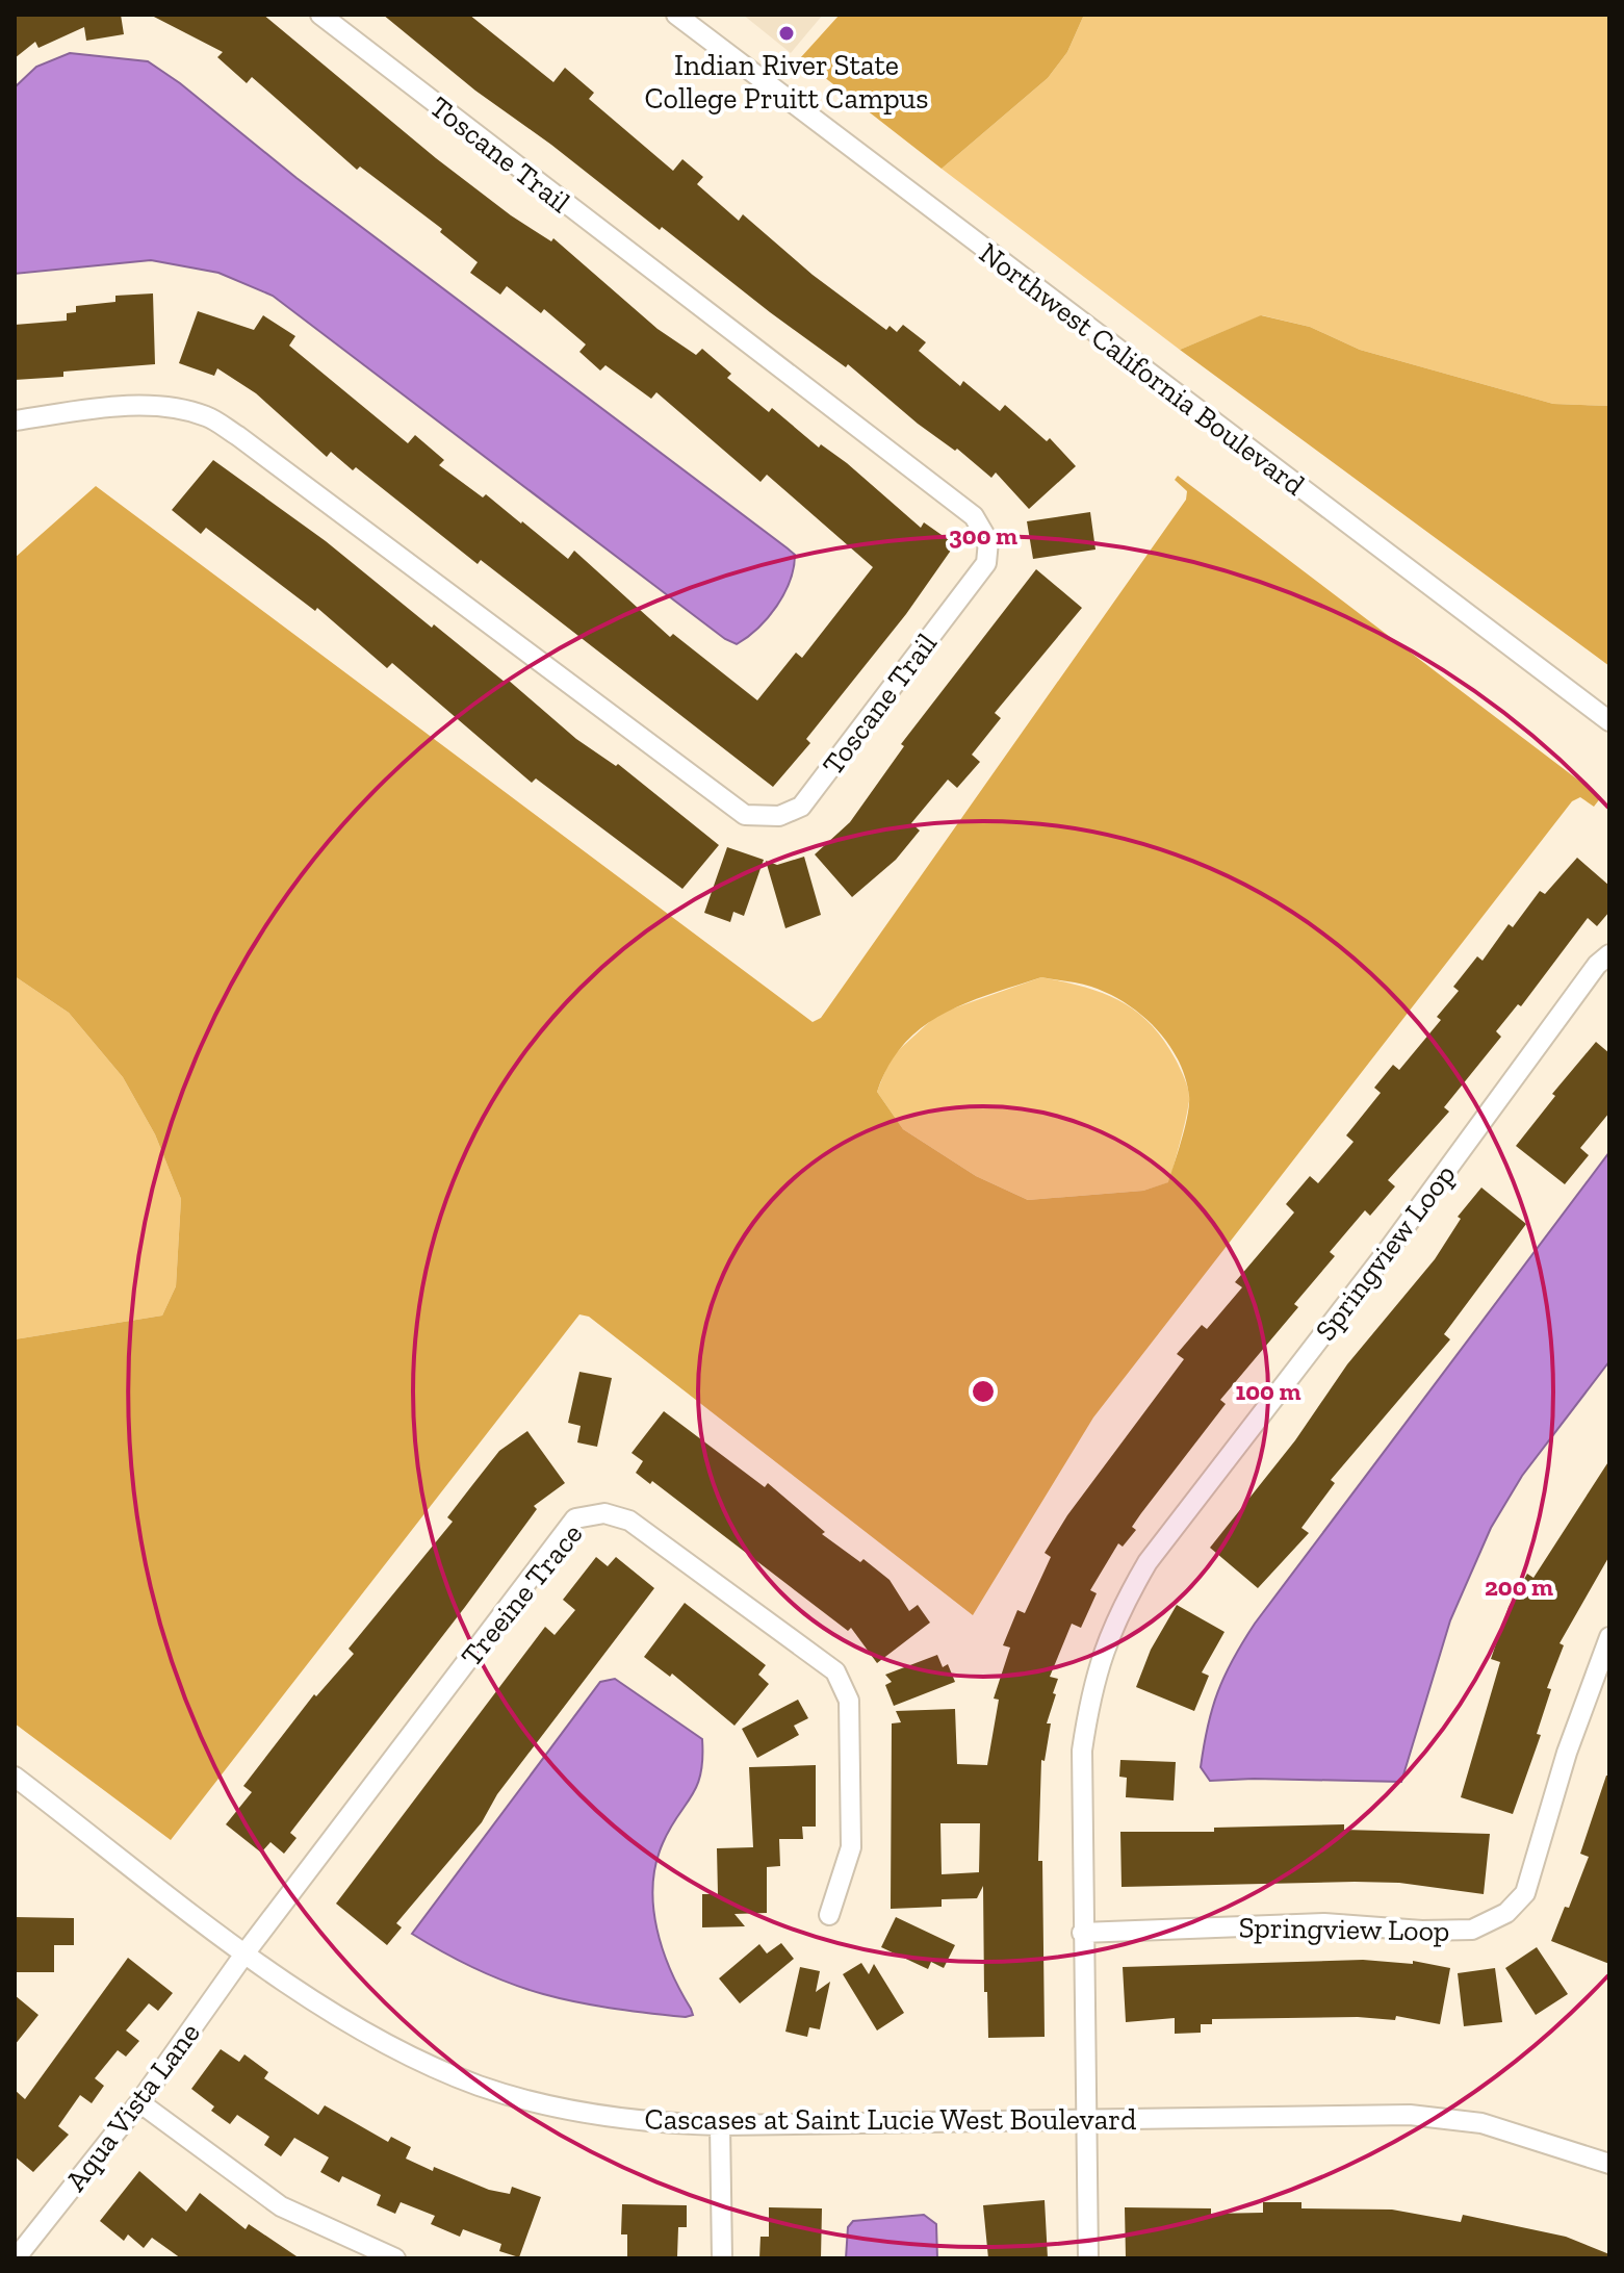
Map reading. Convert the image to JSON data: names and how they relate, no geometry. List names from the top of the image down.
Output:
{
  "streets": {
    "street": [
      "Toscane Trail",
      "Northwest California Boulevard",
      "Springview Loop",
      "Treeine Trace",
      "Aqua Vista Lane",
      "Cascases at Saint Lucie West Boulevard"
    ]
  },
  "crossings": [
    ["Springview Loop", "Cascases at Saint Lucie West Boulevard"],
    ["Treeine Trace", "Aqua Vista Lane"],
    ["Treeine Trace", "Cascases at Saint Lucie West Boulevard"],
    ["Aqua Vista Lane", "Cascases at Saint Lucie West Boulevard"]
  ],
  "places": ["Indian River State College Pruitt Campus"],
  "rings": ["300 m", "100 m", "200 m"]
}
